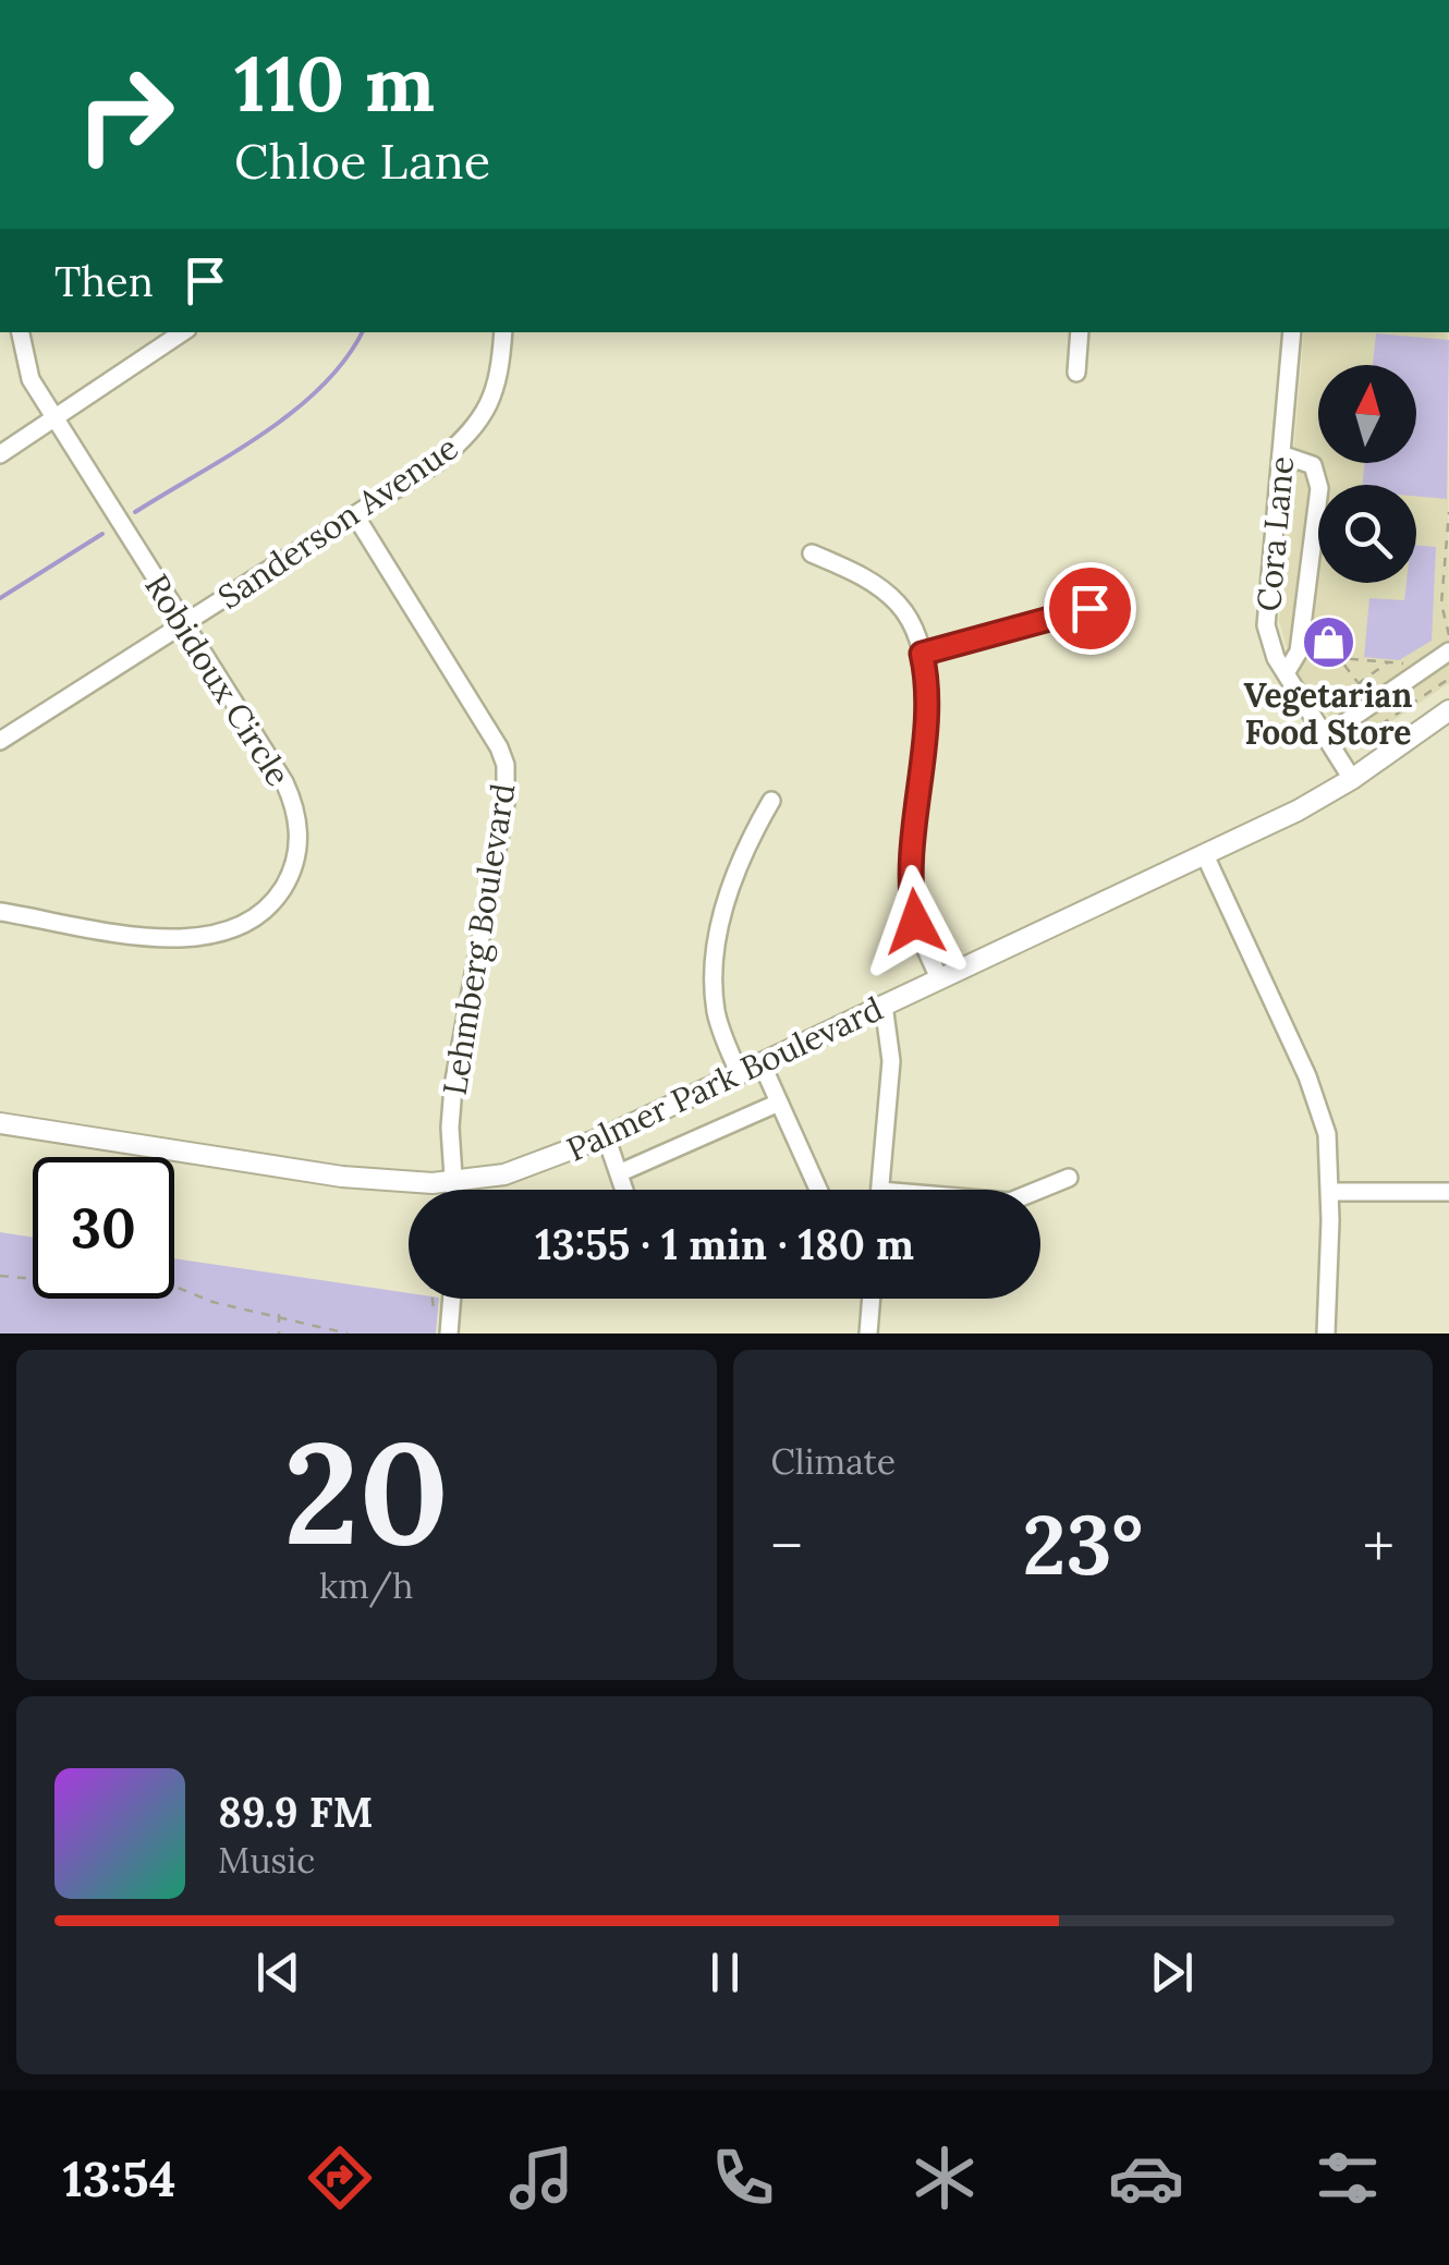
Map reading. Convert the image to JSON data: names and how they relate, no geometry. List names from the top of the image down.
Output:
{
  "streets": {
    "main road": ["Palmer Park Boulevard"],
    "street": [
      "Sanderson Avenue",
      "Cora Lane",
      "Robidoux Circle",
      "Lehmberg Boulevard"
    ]
  },
  "crossings": [
    ["Sanderson Avenue", "Robidoux Circle"],
    ["Sanderson Avenue", "Lehmberg Boulevard"],
    ["Cora Lane", "Palmer Park Boulevard"],
    ["Lehmberg Boulevard", "Palmer Park Boulevard"]
  ],
  "places": {
    "shop": ["Vegetarian Food Store"]
  },
  "north": "top",
  "page": {
    "turn": ["110 m", "Chloe Lane"],
    "then": "Then",
    "limit": "30",
    "trip": "13:55 · 1 min · 180 m",
    "tile": [
      ["20", "km/h"],
      "Climate"
    ],
    "heat": ["−", "23°", "+"],
    "song": ["89.9 FM", "Music"],
    "tabs": "13:54"
  }
}
